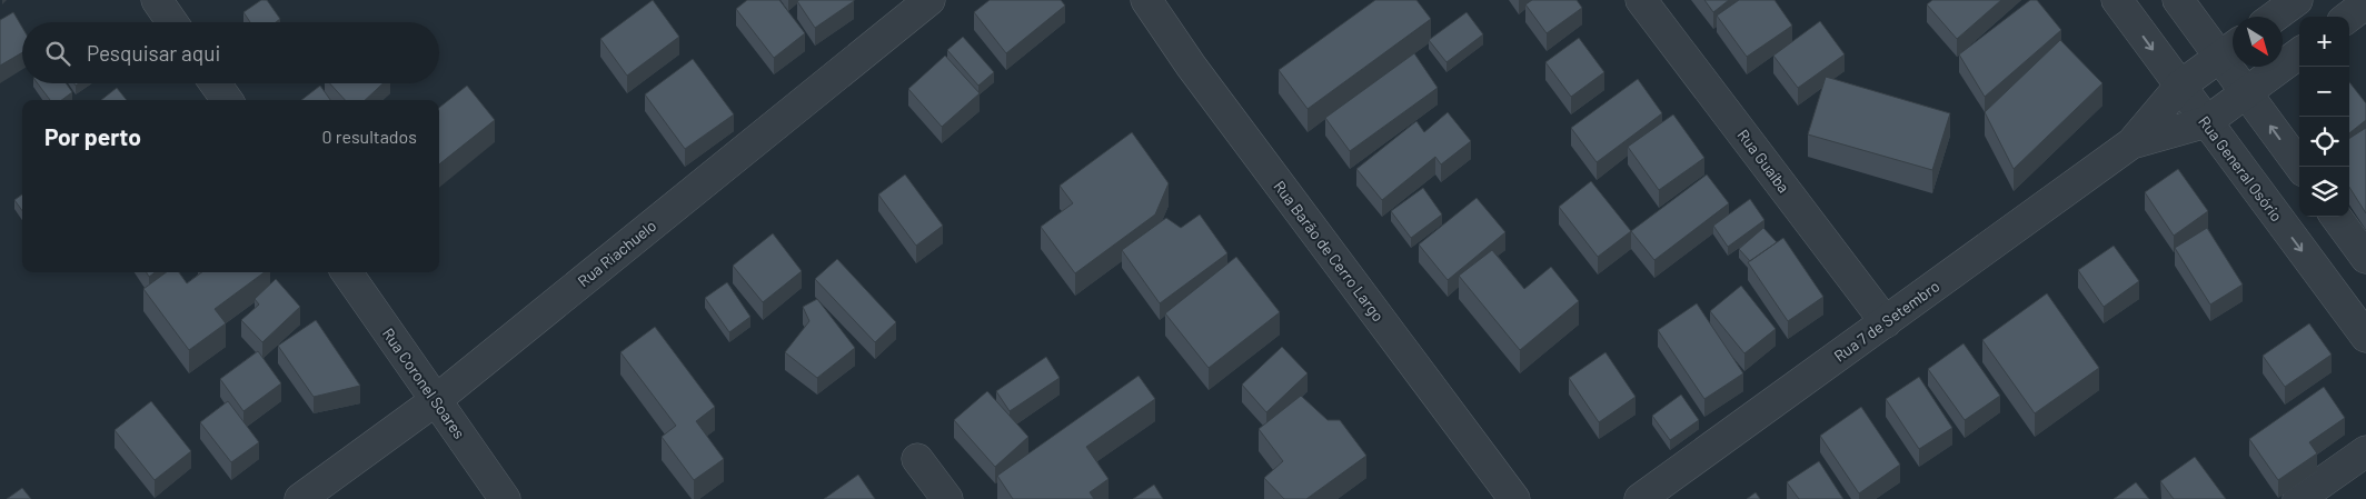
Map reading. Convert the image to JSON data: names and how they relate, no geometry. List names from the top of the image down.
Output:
{
  "streets": {
    "street": [
      "Rua Guaíba",
      "Rua General Osório",
      "Rua Barão de Cerro Largo",
      "Rua Riachuelo",
      "Rua 7 de Setembro",
      "Rua Coronel Soares"
    ]
  },
  "crossings": [
    ["Rua Guaíba", "Rua 7 de Setembro"],
    ["Rua General Osório", "Rua 7 de Setembro"],
    ["Rua Riachuelo", "Rua Coronel Soares"]
  ],
  "north": "bottom right",
  "page": {
    "map_buttons": ["+", "−"],
    "search": "Pesquisar aqui",
    "heading": ["Por perto", "0 resultados"]
  }
}
